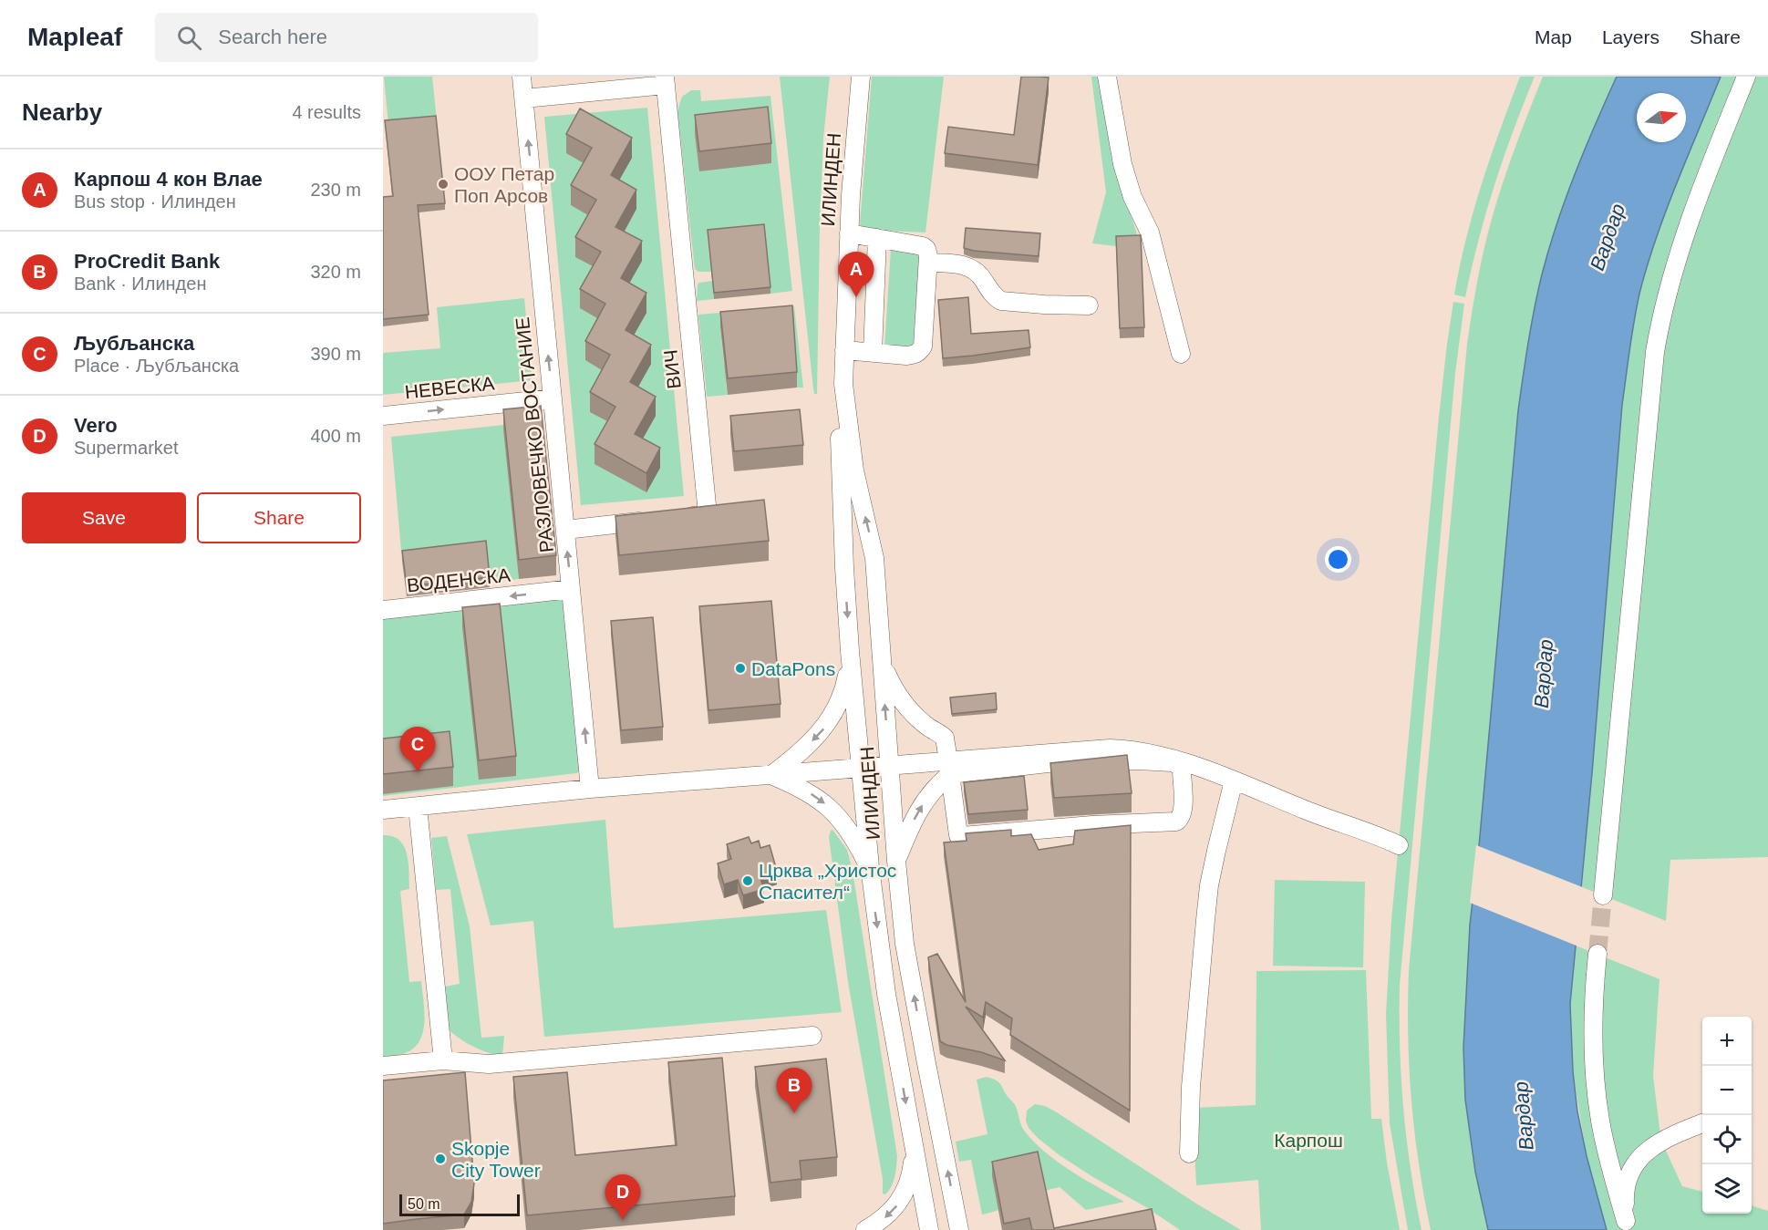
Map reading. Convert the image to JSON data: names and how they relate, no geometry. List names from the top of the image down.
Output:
{
  "streets": {
    "street": [
      "ИЛИНДЕН",
      "ВИЧ",
      "НЕВЕСКА",
      "РАЗЛОВЕЧКО ВОСТАНИЕ",
      "ВОДЕНСКА"
    ]
  },
  "crossings": [
    ["НЕВЕСКА", "РАЗЛОВЕЧКО ВОСТАНИЕ"],
    ["РАЗЛОВЕЧКО ВОСТАНИЕ", "ВОДЕНСКА"]
  ],
  "one_way": ["НЕВЕСКА", "РАЗЛОВЕЧКО ВОСТАНИЕ", "ВОДЕНСКА"],
  "water": ["Вардар"],
  "parks": ["Карпош"],
  "places": [
    "ООУ Петар Поп Арсов",
    "DataPons",
    "Црква „Христос Спасител“",
    "Skopje City Tower"
  ],
  "scale_bar": "50 m",
  "north": "right",
  "page": {
    "header": "Mapleaf",
    "search": "Search here",
    "nav": ["Map", "Layers", "Share"],
    "heading": ["Nearby", "4 results"],
    "list": [
      {
        "mark": "A",
        "name": "Карпош 4 кон Влае",
        "note": "Bus stop · Илинден",
        "value": "230 m"
      },
      {
        "mark": "B",
        "name": "ProCredit Bank",
        "note": "Bank · Илинден",
        "value": "320 m"
      },
      {
        "mark": "C",
        "name": "Љубљанска",
        "note": "Place · Љубљанска",
        "value": "390 m"
      },
      {
        "mark": "D",
        "name": "Vero",
        "note": "Supermarket",
        "value": "400 m"
      }
    ],
    "pins": [
      "A",
      "C",
      "B",
      "D"
    ],
    "buttons": ["Save", "Share"],
    "map_buttons": ["+", "−"],
    "scale": "50 m"
  }
}
